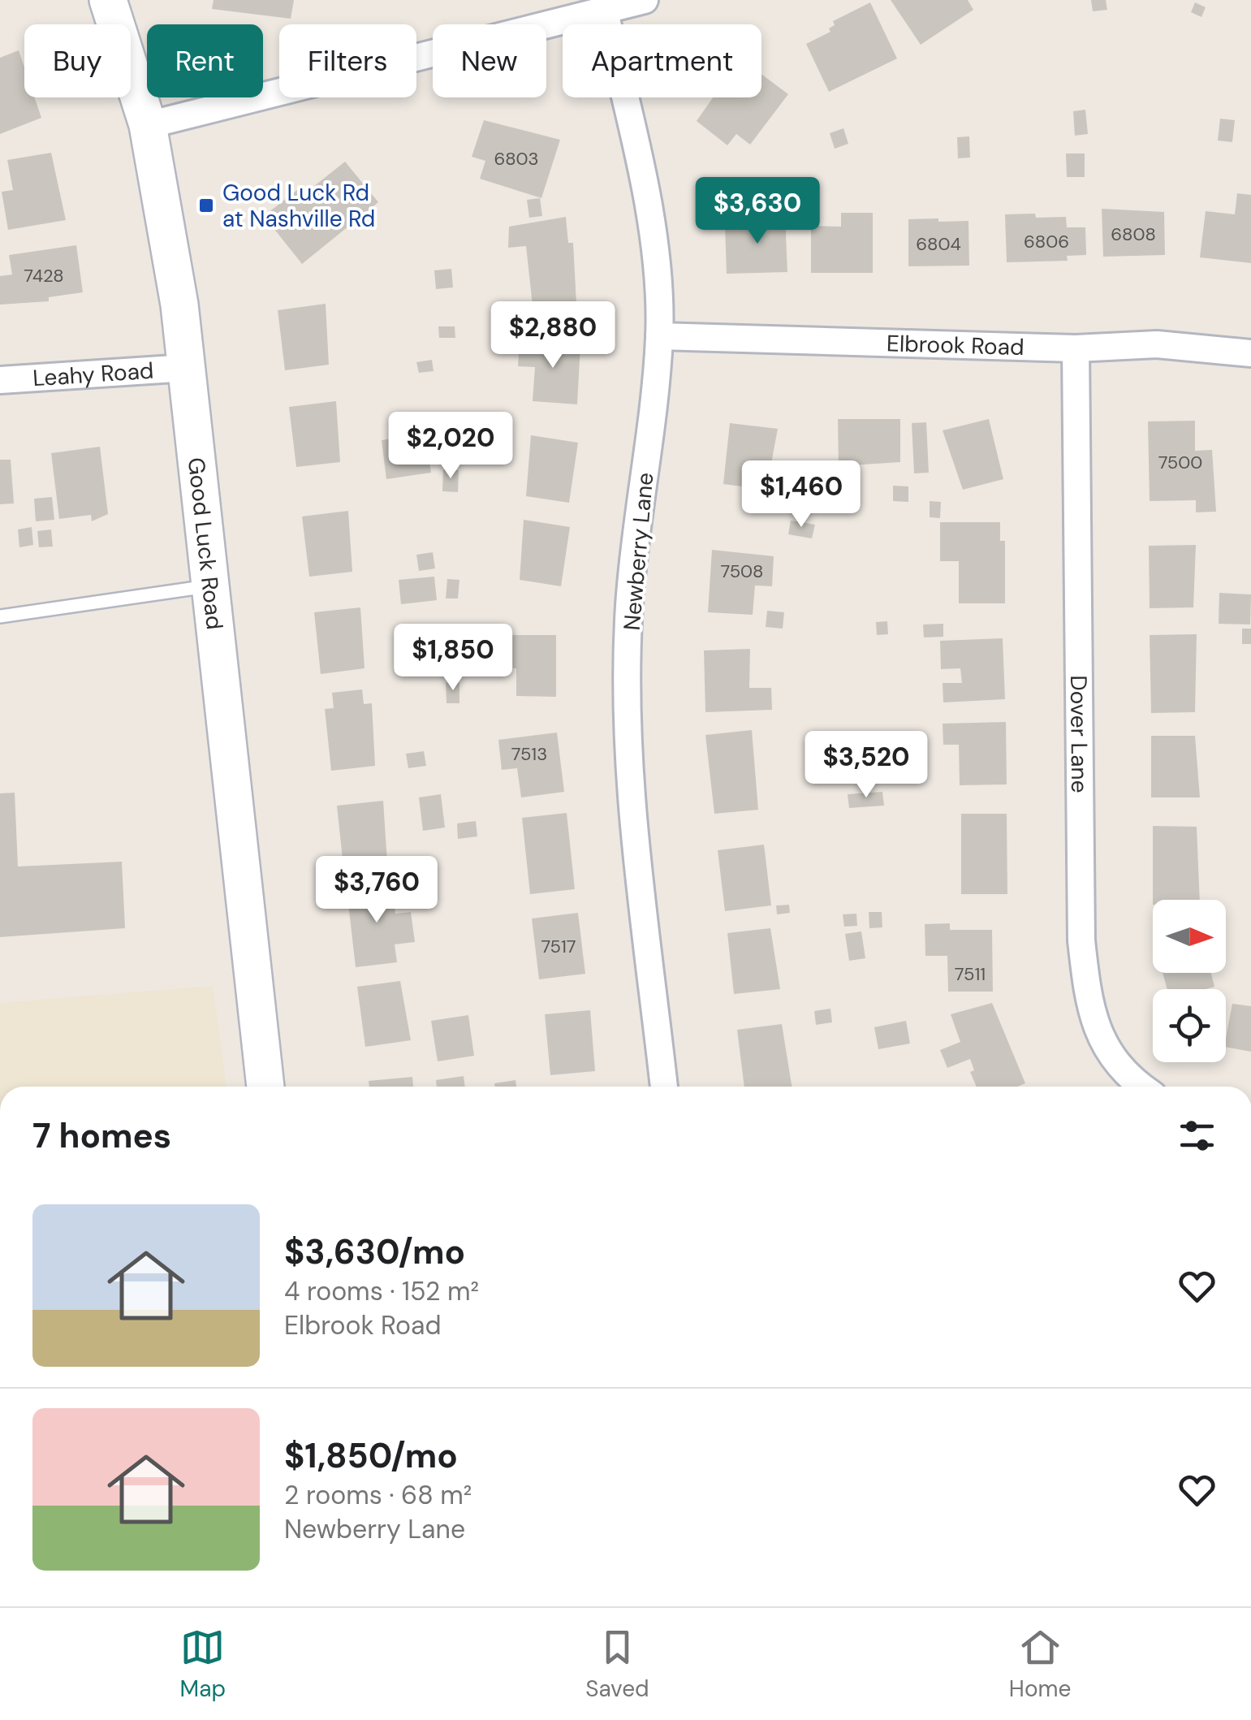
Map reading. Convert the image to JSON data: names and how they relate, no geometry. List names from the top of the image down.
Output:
{
  "streets": {
    "main road": ["Good Luck Road"],
    "street": [
      "Elbrook Road",
      "Leahy Road",
      "Newberry Lane",
      "Dover Lane"
    ]
  },
  "crossings": [
    ["Elbrook Road", "Newberry Lane"],
    ["Elbrook Road", "Dover Lane"],
    ["Leahy Road", "Good Luck Road"]
  ],
  "places": {
    "transit": ["Good Luck Rd at Nashville Rd"]
  },
  "house_numbers": [
    "6803",
    "6808",
    "6806",
    "6804",
    "7428",
    "7500",
    "7508",
    "7513",
    "7517",
    "7511"
  ],
  "north": "right",
  "page": {
    "chip": [
      "Buy",
      "Rent",
      "Filters",
      "New",
      "Apartment"
    ],
    "price": [
      "$3,630",
      "$2,880",
      "$2,020",
      "$1,460",
      "$1,850",
      "$3,520",
      "$3,760"
    ],
    "heading": "7 homes",
    "list": [
      {
        "name": "$3,630/mo",
        "note": "4 rooms · 152 m² · Elbrook Road"
      },
      {
        "name": "$1,850/mo",
        "note": "2 rooms · 68 m² · Newberry Lane"
      }
    ],
    "tabs": ["Map", "Saved", "Home"]
  }
}
